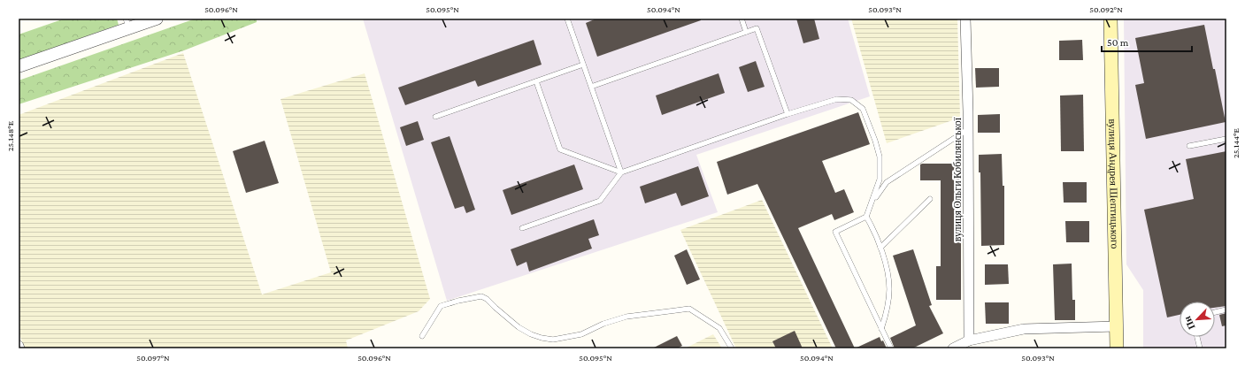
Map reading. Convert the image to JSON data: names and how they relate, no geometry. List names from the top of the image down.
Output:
{
  "streets": {
    "main road": ["вулиця Андрея Шептицького"],
    "street": ["вулиця Ольги Кобилянської"]
  },
  "scale_bar": "50 m",
  "north": "bottom left",
  "coordinates": [
    "50.096°N",
    "50.095°N",
    "50.094°N",
    "50.093°N",
    "50.092°N",
    "25.148°E",
    "25.144°E",
    "50.097°N"
  ]
}
